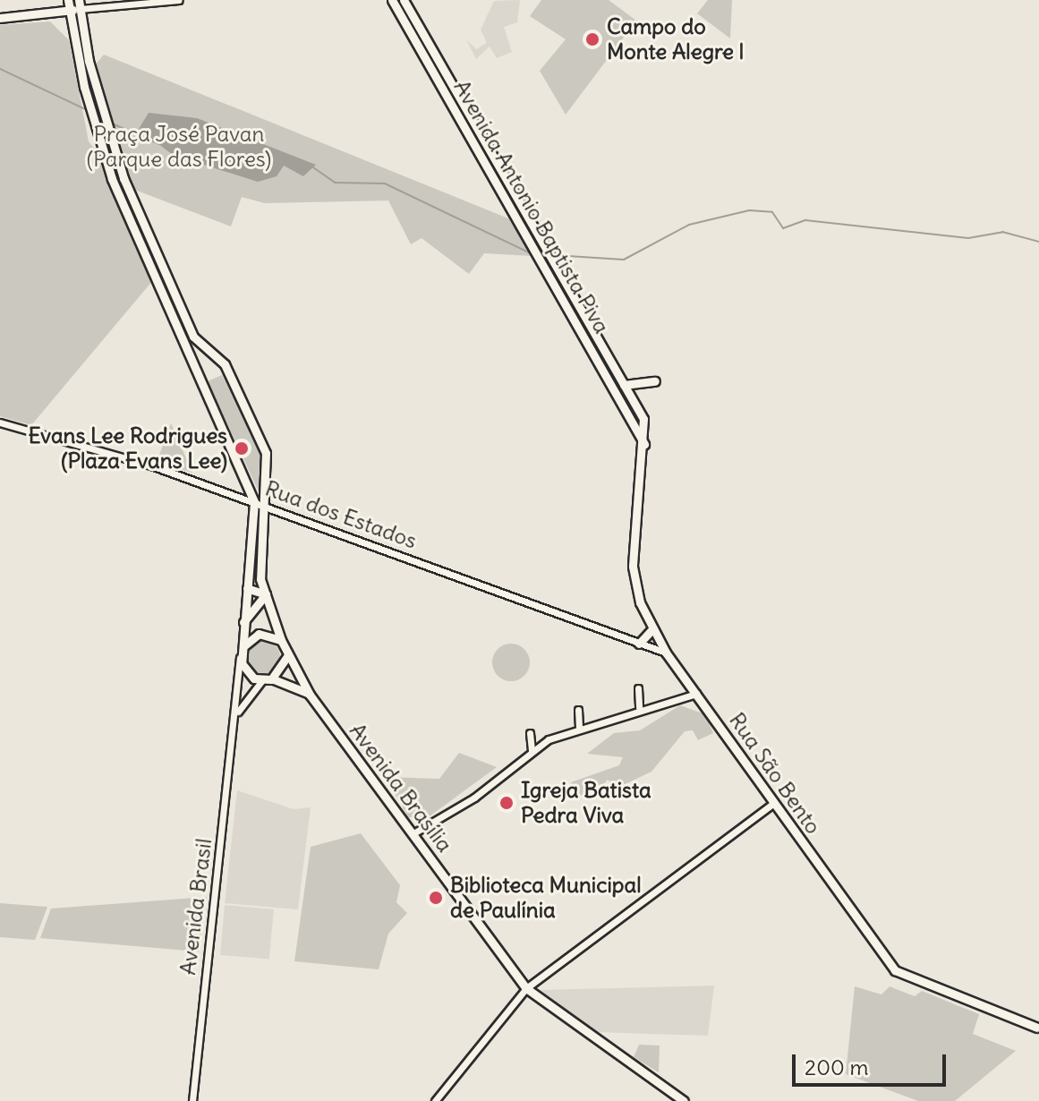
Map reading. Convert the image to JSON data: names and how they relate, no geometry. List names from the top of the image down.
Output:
{
  "streets": {
    "main road": [
      "Avenida Antonio Baptista Piva",
      "Rua São Bento",
      "Avenida Brasília",
      "Avenida Brasil"
    ],
    "street": ["Rua dos Estados"]
  },
  "crossings": [
    ["Avenida Antonio Baptista Piva", "Rua São Bento"],
    ["Rua dos Estados", "Rua São Bento"],
    ["Rua dos Estados", "Avenida Brasil"],
    ["Avenida Brasília", "Avenida Brasil"]
  ],
  "parks": ["Praça José Pavan (Parque das Flores)"],
  "places": [
    "Campo do Monte Alegre l",
    "Evans Lee Rodrigues (Plaza Evans Lee)",
    "Igreja Batista Pedra Viva",
    "Biblioteca Municipal de Paulínia"
  ],
  "scale_bar": "200 m"
}
